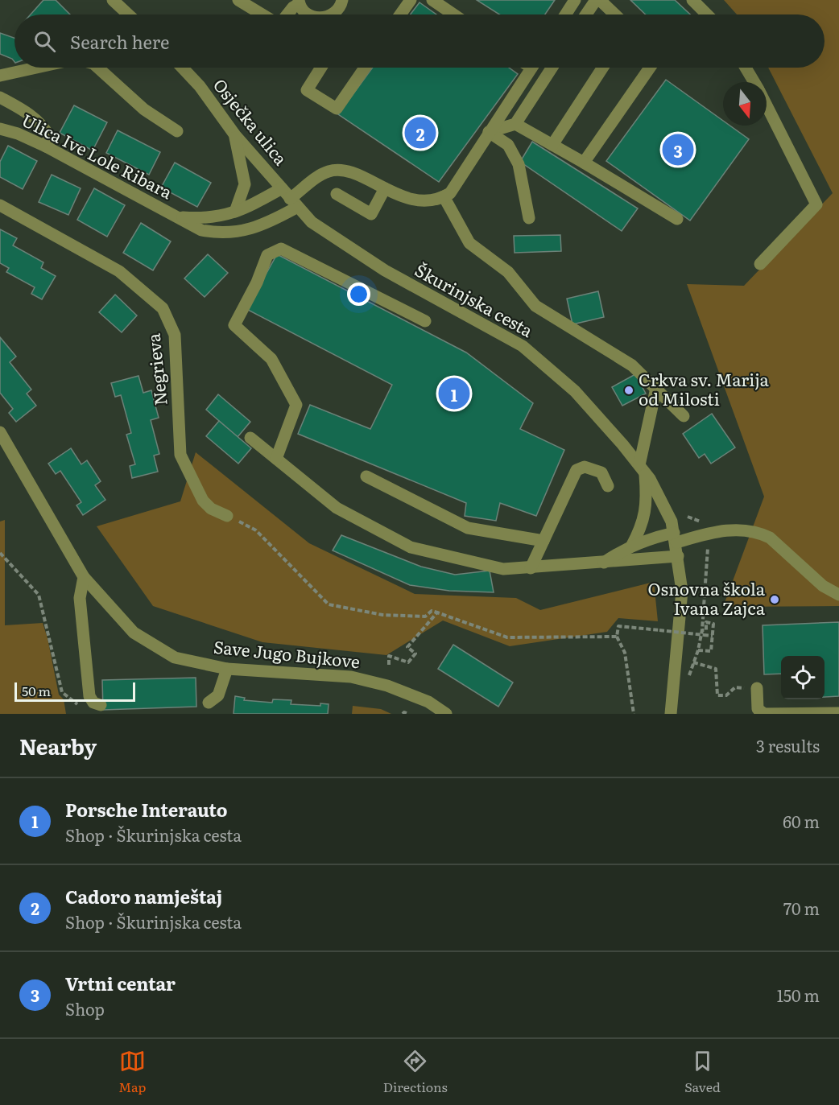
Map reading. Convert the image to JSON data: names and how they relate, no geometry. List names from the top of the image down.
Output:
{
  "streets": {
    "street": [
      "Osječka ulica",
      "Ulica Ive Lole Ribara",
      "Škurinjska cesta",
      "Negrieva",
      "Save Jugo Bujkove"
    ]
  },
  "crossings": [
    ["Osječka ulica", "Ulica Ive Lole Ribara"],
    ["Osječka ulica", "Škurinjska cesta"],
    ["Ulica Ive Lole Ribara", "Škurinjska cesta"]
  ],
  "places": ["Crkva sv. Marija od Milosti", "Osnovna škola Ivana Zajca"],
  "scale_bar": "50 m",
  "north": "bottom",
  "page": {
    "search": "Search here",
    "pins": ["2", "3", "1"],
    "scale": "50 m",
    "heading": ["Nearby", "3 results"],
    "list": [
      {
        "mark": "1",
        "name": "Porsche Interauto",
        "note": "Shop · Škurinjska cesta",
        "value": "60 m"
      },
      {
        "mark": "2",
        "name": "Cadoro namještaj",
        "note": "Shop · Škurinjska cesta",
        "value": "70 m"
      },
      {
        "mark": "3",
        "name": "Vrtni centar",
        "note": "Shop",
        "value": "150 m"
      }
    ],
    "nav": ["Map", "Directions", "Saved"]
  }
}
